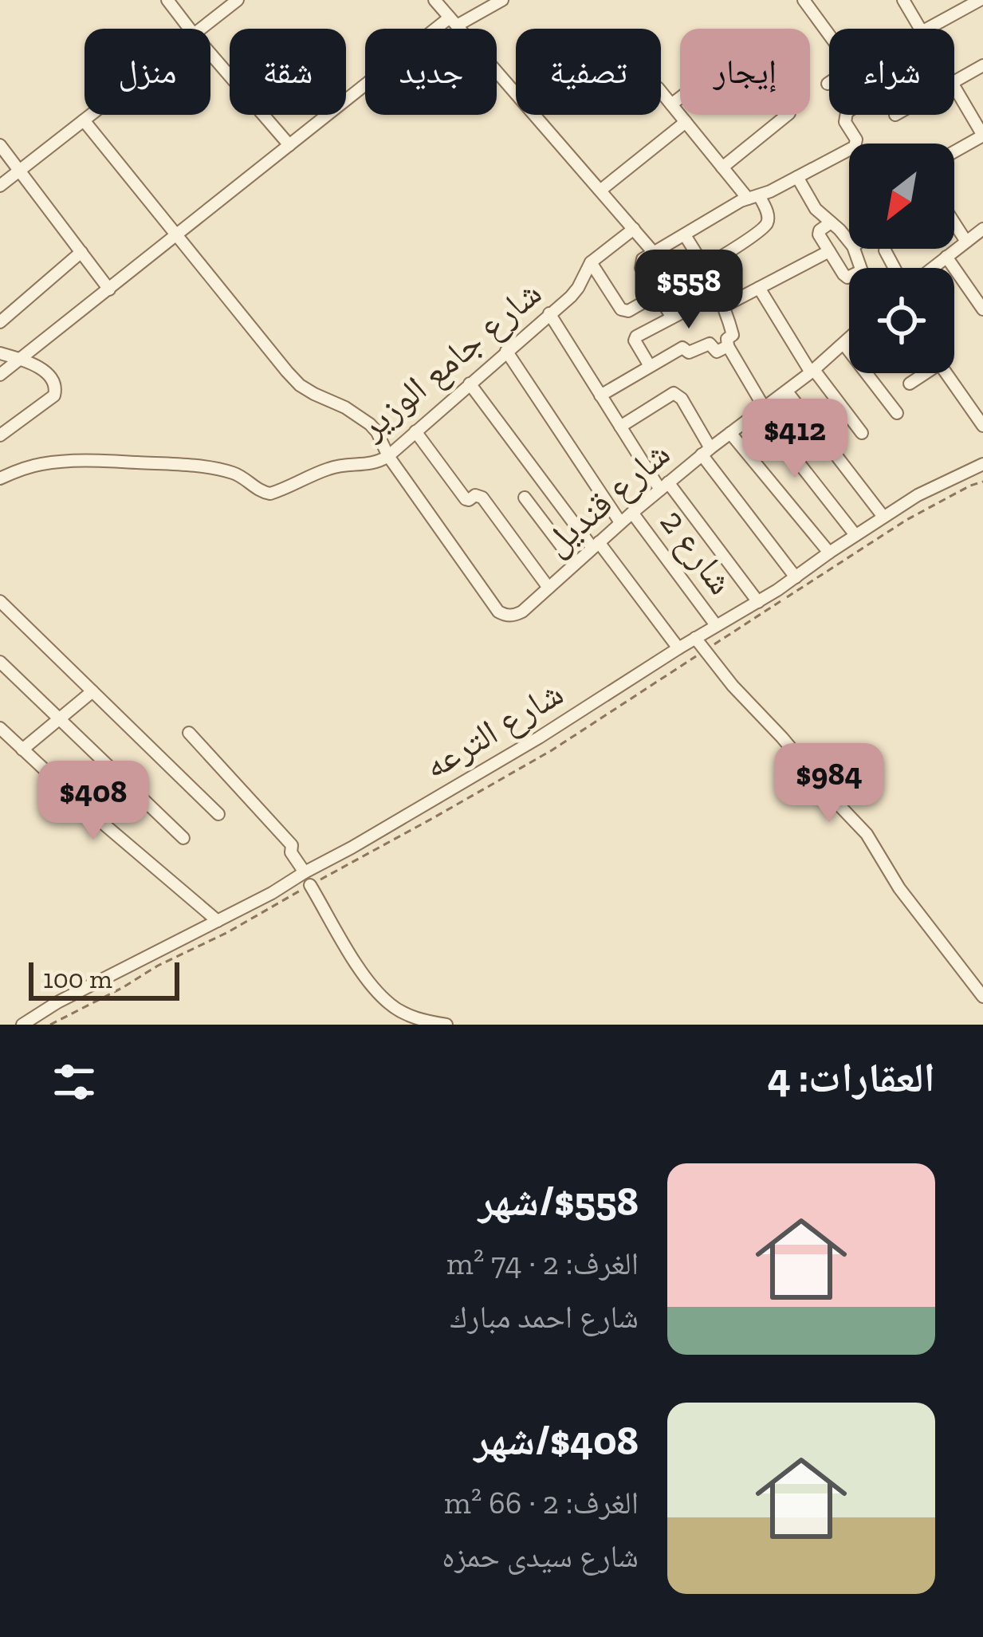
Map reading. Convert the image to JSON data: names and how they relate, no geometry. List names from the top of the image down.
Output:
{
  "streets": {
    "street": [
      "شارع جامع الوزير",
      "شارع قنديل",
      "شارع 2",
      "شارع الترعه"
    ]
  },
  "crossings": [
    ["شارع جامع الوزير", "شارع قنديل"],
    ["شارع قنديل", "شارع 2"],
    ["شارع 2", "شارع الترعه"]
  ],
  "scale_bar": "100 m",
  "north": "bottom left",
  "page": {
    "chip": [
      "شراء",
      "إيجار",
      "تصفية",
      "جديد",
      "شقة",
      "منزل"
    ],
    "price": [
      "$558",
      "$412",
      "$984",
      "$408"
    ],
    "scale": "100 m",
    "heading": "العقارات: 4",
    "list": [
      {
        "name": "$558/شهر",
        "note": "الغرف: 2 · 74 m² · شارع احمد مبارك"
      },
      {
        "name": "$408/شهر",
        "note": "الغرف: 2 · 66 m² · شارع سيدى حمزه"
      }
    ]
  }
}
